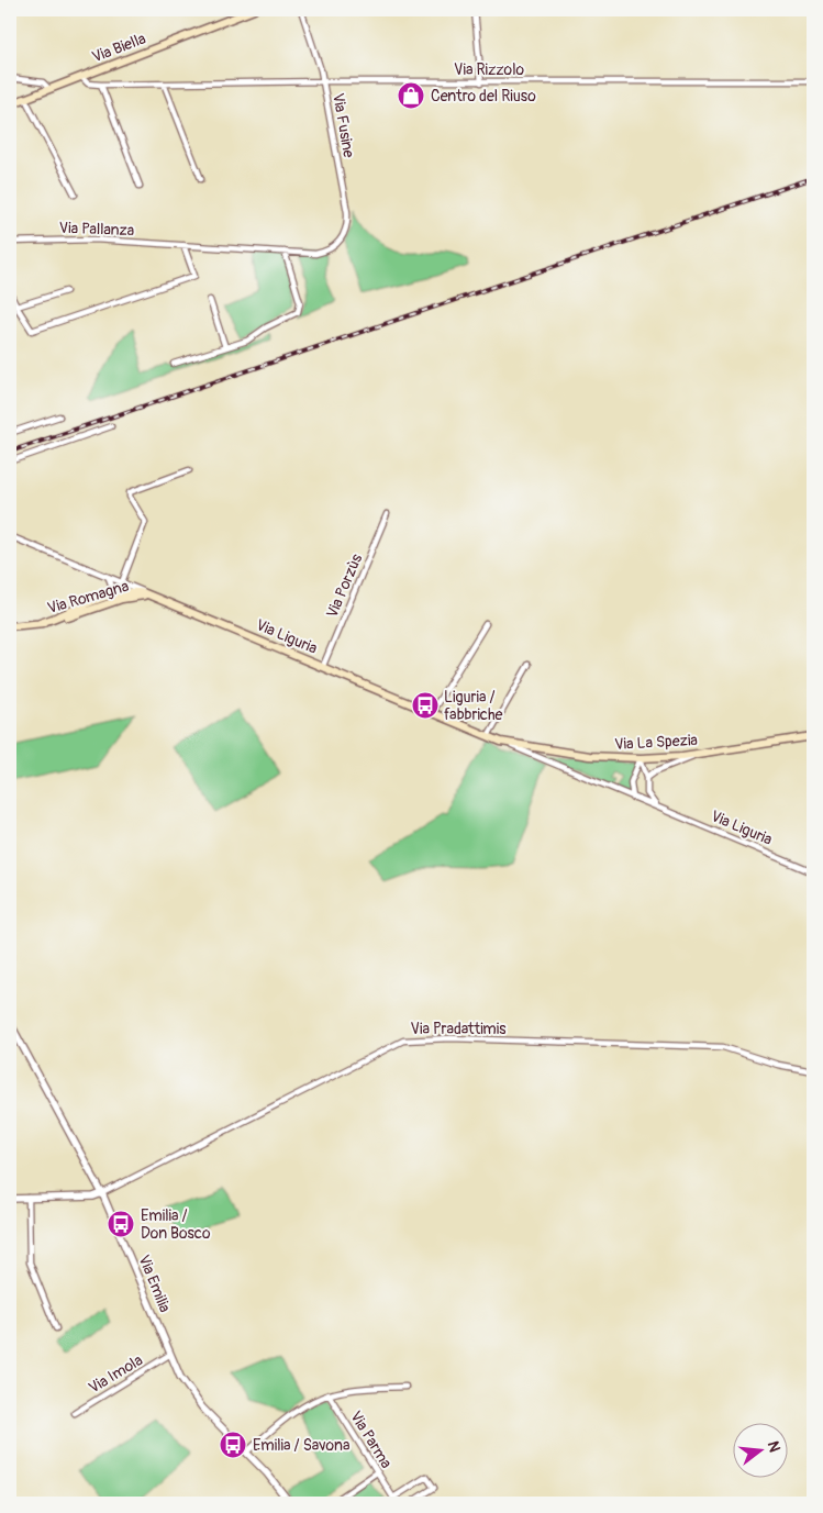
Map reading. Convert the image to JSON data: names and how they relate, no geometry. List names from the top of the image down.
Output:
{
  "streets": {
    "main road": [
      "Via Biella",
      "Via Romagna",
      "Via Liguria",
      "Via La Spezia"
    ],
    "street": [
      "Via Rizzolo",
      "Via Fusine",
      "Via Pallanza",
      "Via Porzùs",
      "Via Pradattimis",
      "Via Emilia",
      "Via Imola",
      "Via Parma"
    ]
  },
  "crossings": [
    ["Via Biella", "Via Rizzolo"],
    ["Via Rizzolo", "Via Fusine"],
    ["Via Fusine", "Via Pallanza"],
    ["Via Porzùs", "Via Liguria"],
    ["Via Romagna", "Via Liguria"],
    ["Via Liguria", "Via La Spezia"],
    ["Via Pradattimis", "Via Emilia"],
    ["Via Emilia", "Via Imola"]
  ],
  "places": {
    "shop": ["Centro del Riuso"],
    "bus stop": ["Liguria / fabbriche", "Emilia / Don Bosco", "Emilia / Savona"]
  },
  "north": "right"
}
